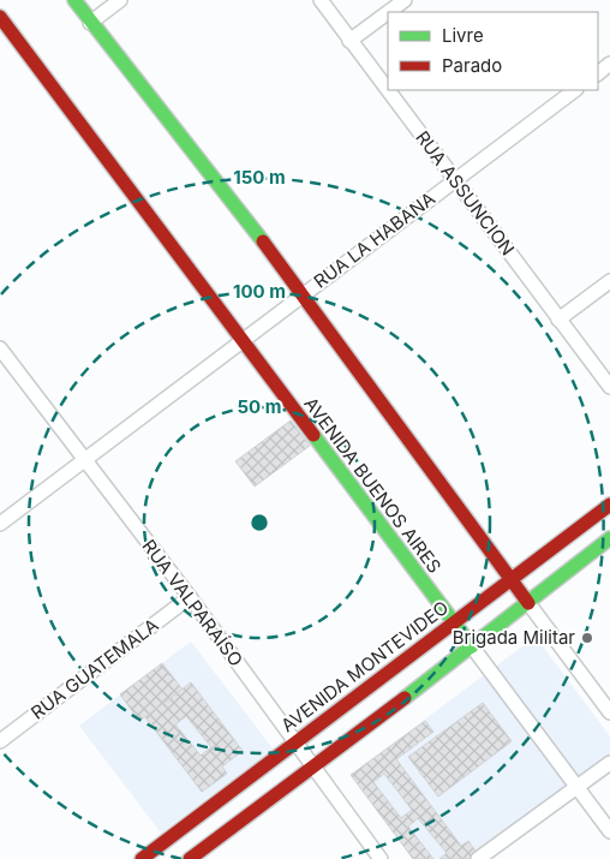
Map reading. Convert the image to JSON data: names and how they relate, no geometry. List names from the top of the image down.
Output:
{
  "streets": {
    "street": [
      "RUA ASSUNCION",
      "RUA LA HABANA",
      "AVENIDA BUENOS AIRES",
      "RUA VALPARAÍSO",
      "AVENIDA MONTEVIDEO",
      "RUA GUATEMALA"
    ]
  },
  "crossings": [
    ["RUA ASSUNCION", "RUA LA HABANA"],
    ["RUA LA HABANA", "AVENIDA BUENOS AIRES"],
    ["RUA LA HABANA", "RUA VALPARAÍSO"],
    ["AVENIDA BUENOS AIRES", "AVENIDA MONTEVIDEO"],
    ["RUA VALPARAÍSO", "AVENIDA MONTEVIDEO"],
    ["RUA VALPARAÍSO", "RUA GUATEMALA"]
  ],
  "places": ["Brigada Militar"],
  "legend": ["Livre", "Parado"],
  "rings": ["150 m", "100 m", "50 m"]
}
